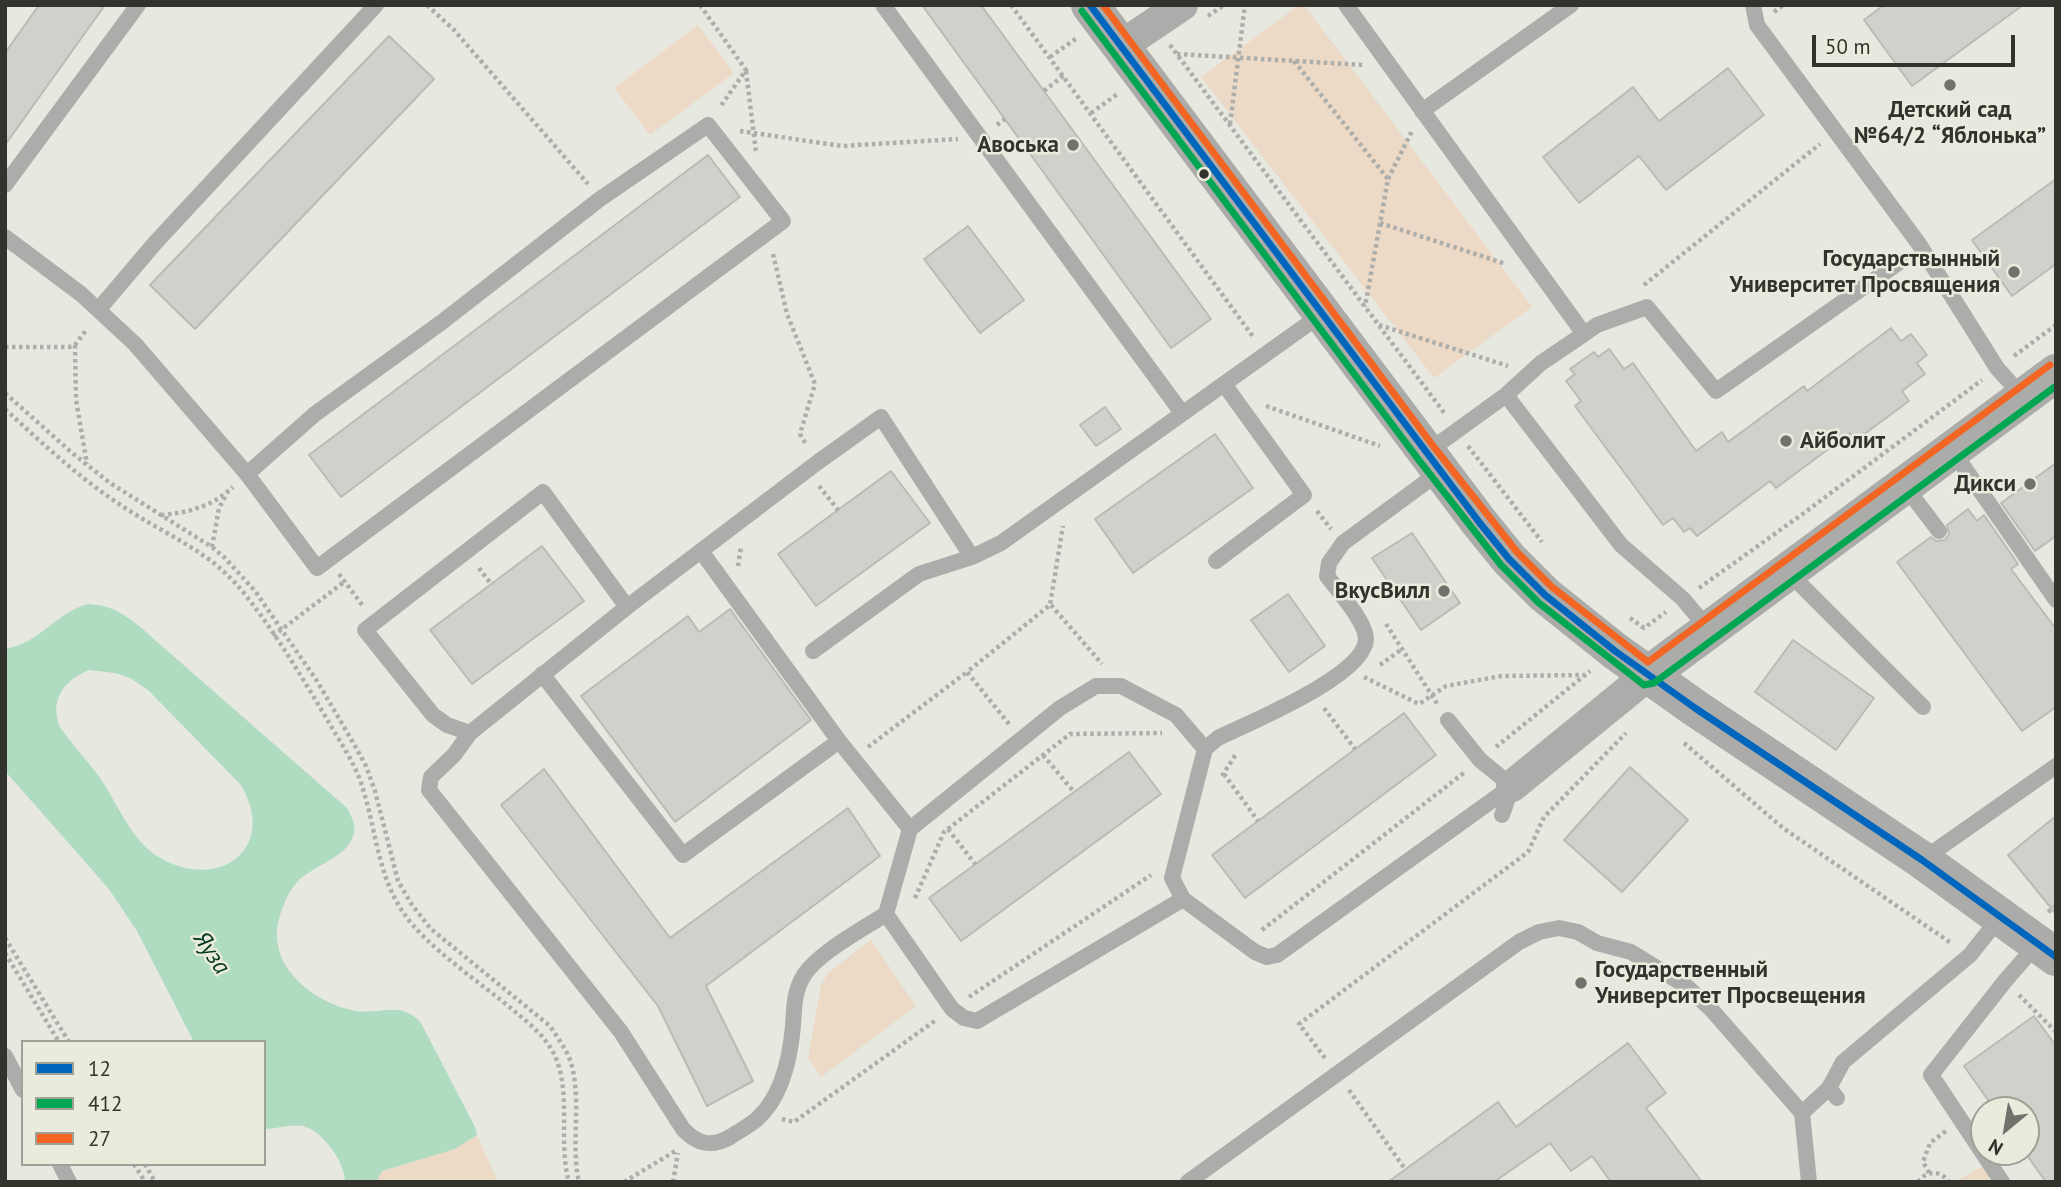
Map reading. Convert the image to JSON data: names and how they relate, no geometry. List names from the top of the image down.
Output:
{
  "water": ["Яуза"],
  "places": [
    "Детский сад №64/2 “Яблонька”",
    "Авоська",
    "Государствынный Университет Просвящения",
    "Айболит",
    "Дикси",
    "ВкусВилл",
    "Государственный Университет Просвещения"
  ],
  "lines": ["transit line 12", "transit line 27", "transit line 412"],
  "legend": ["12", "412", "27"],
  "scale_bar": "50 m",
  "north": "bottom left"
}
